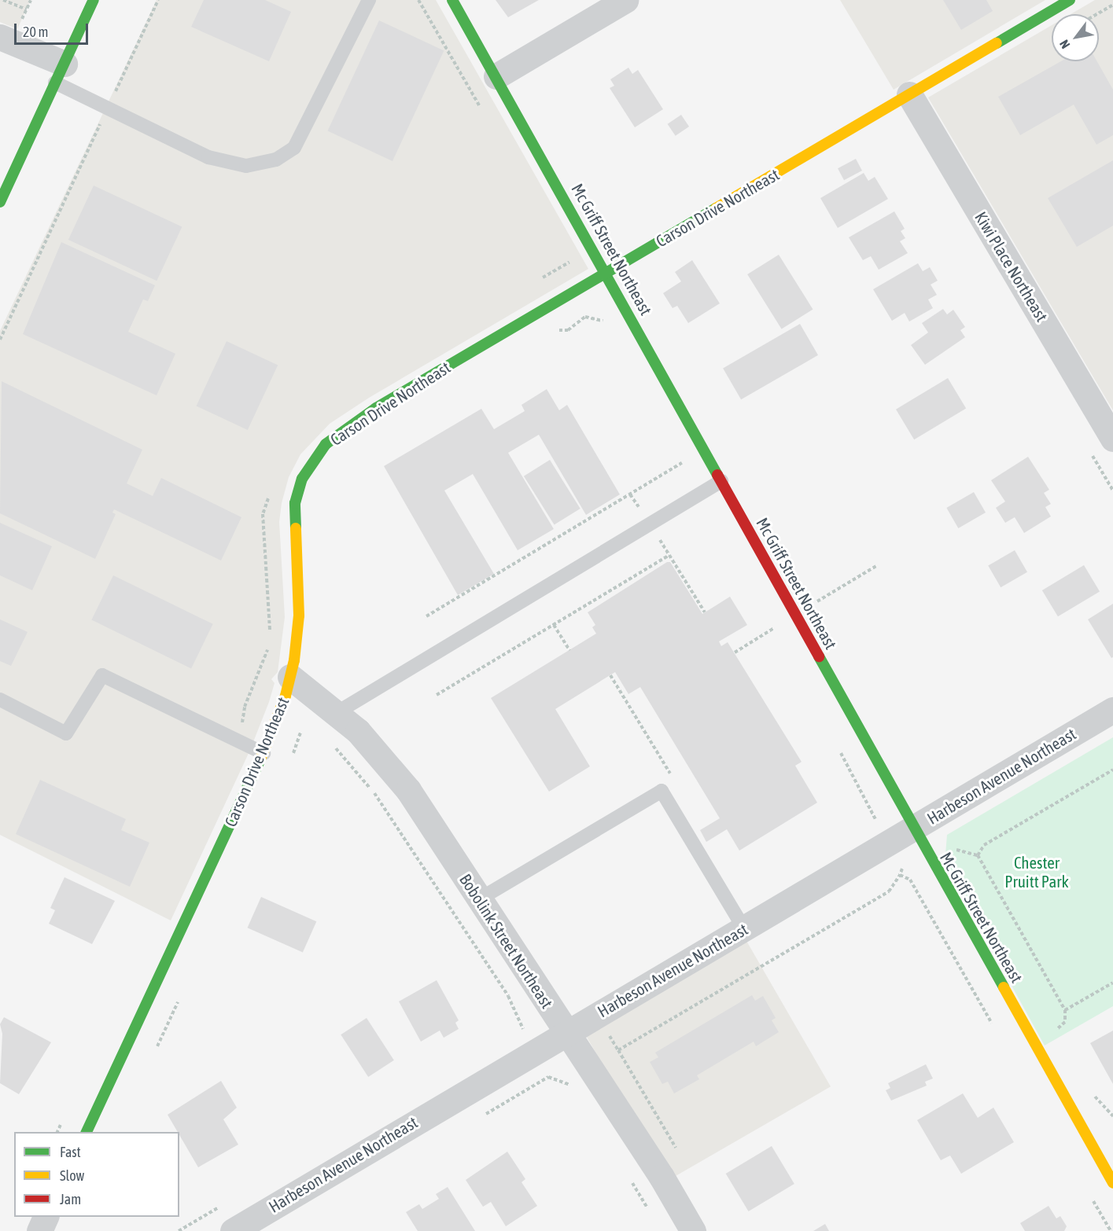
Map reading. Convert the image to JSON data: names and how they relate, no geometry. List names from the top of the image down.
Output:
{
  "streets": {
    "main road": ["Carson Drive Northeast", "Mc Griff Street Northeast"],
    "street": ["Kiwi Place Northeast", "Harbeson Avenue Northeast", "Bobolink Street Northeast"]
  },
  "crossings": [
    ["Carson Drive Northeast", "Mc Griff Street Northeast"],
    ["Carson Drive Northeast", "Kiwi Place Northeast"],
    ["Carson Drive Northeast", "Bobolink Street Northeast"],
    ["Mc Griff Street Northeast", "Harbeson Avenue Northeast"],
    ["Harbeson Avenue Northeast", "Bobolink Street Northeast"]
  ],
  "parks": ["Chester Pruitt Park"],
  "legend": ["Fast", "Slow", "Jam"],
  "scale_bar": "20 m",
  "north": "bottom left"
}
